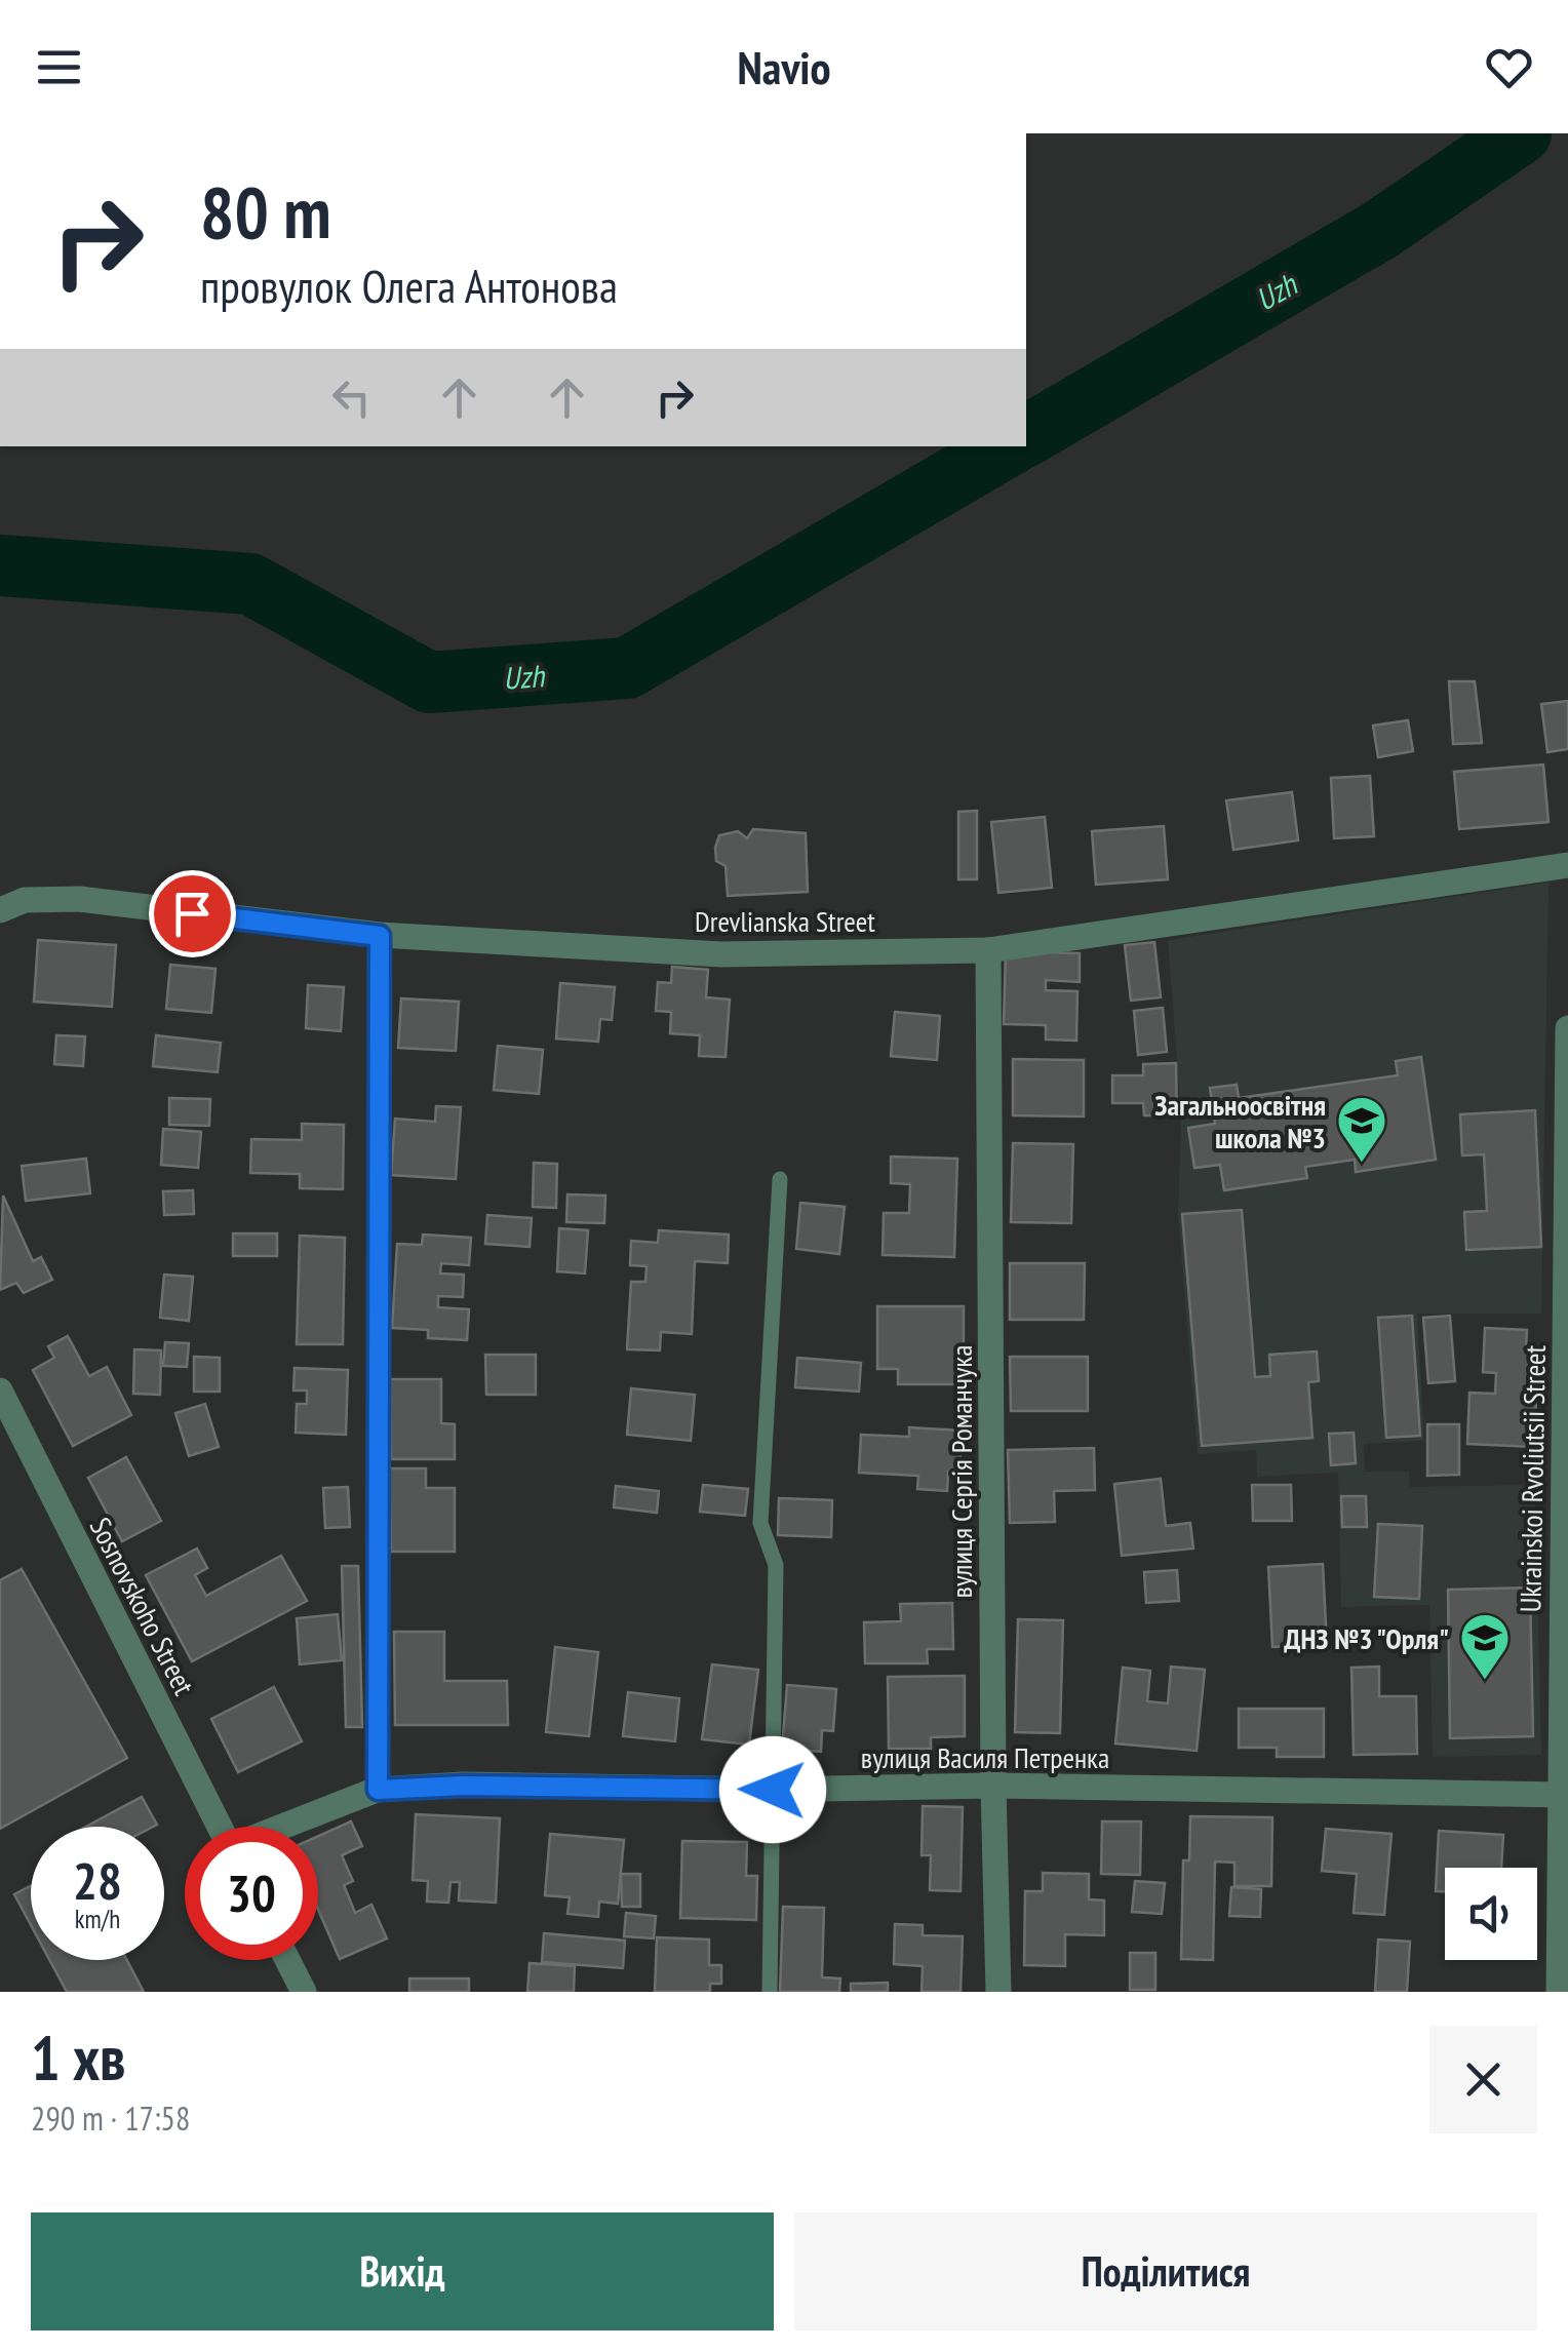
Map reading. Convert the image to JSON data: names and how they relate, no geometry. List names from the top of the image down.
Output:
{
  "streets": {
    "street": [
      "Drevlianska Street",
      "вулиця Сергія Романчука",
      "Ukrainskoi Rvoliutsii Street",
      "Sosnovskoho Street",
      "вулиця Василя Петренка"
    ]
  },
  "crossings": [
    ["Drevlianska Street", "вулиця Сергія Романчука"],
    ["вулиця Сергія Романчука", "вулиця Василя Петренка"],
    ["Ukrainskoi Rvoliutsii Street", "вулиця Василя Петренка"]
  ],
  "water": ["Uzh"],
  "places": {
    "school or university": ["Загальноосвітня школа №3", "ДНЗ №3 \"Орля\""]
  },
  "page": {
    "header": "Navio",
    "turn": ["80 m", "провулок Олега Антонова"],
    "speed": "28 km/h",
    "limit": "30",
    "heading": ["1 хв", "290 m · 17:58"],
    "buttons": ["Вихід", "Поділитися"]
  }
}
